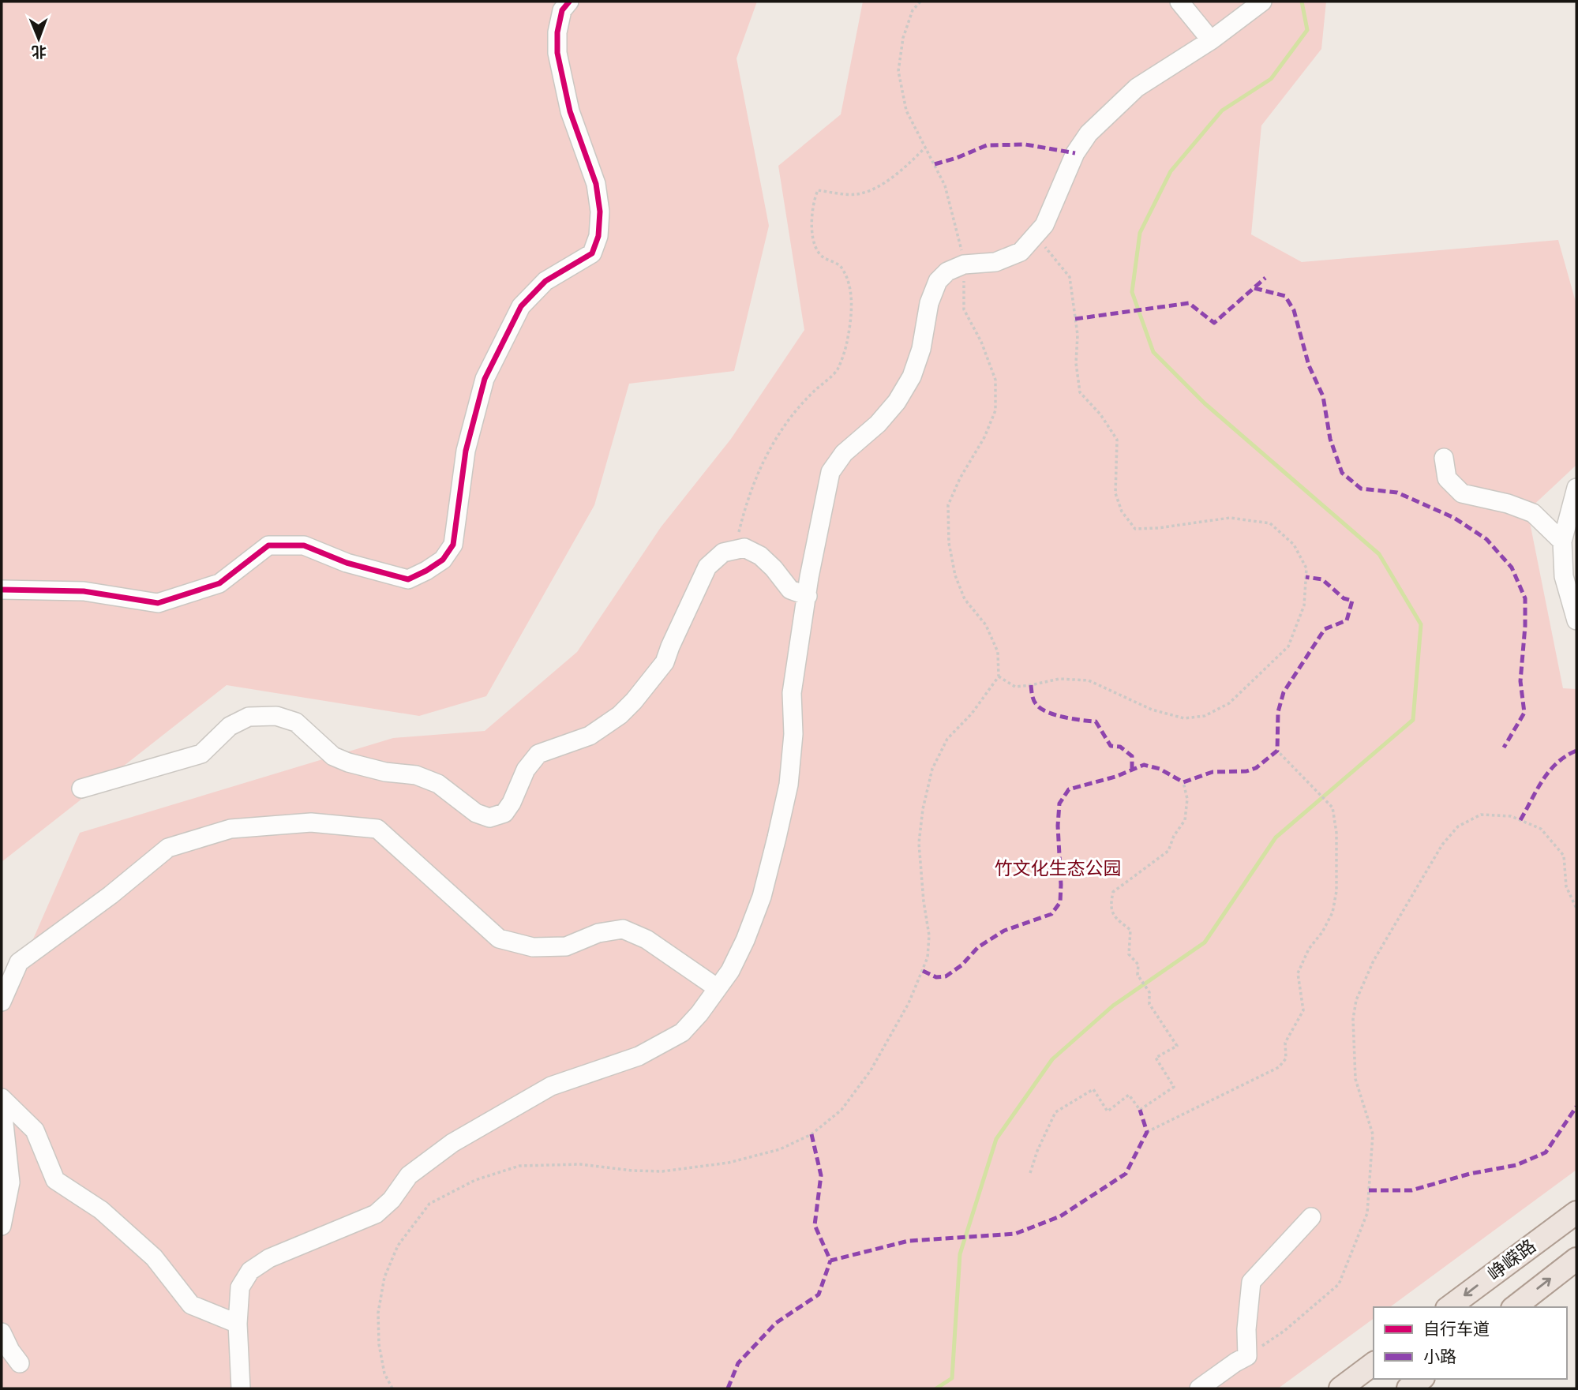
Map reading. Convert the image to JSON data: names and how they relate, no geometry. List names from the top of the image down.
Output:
{
  "streets": {
    "main road": ["峥嵘路"]
  },
  "parks": ["竹文化生态公园"],
  "legend": ["自行车道", "小路"],
  "north": "bottom"
}
